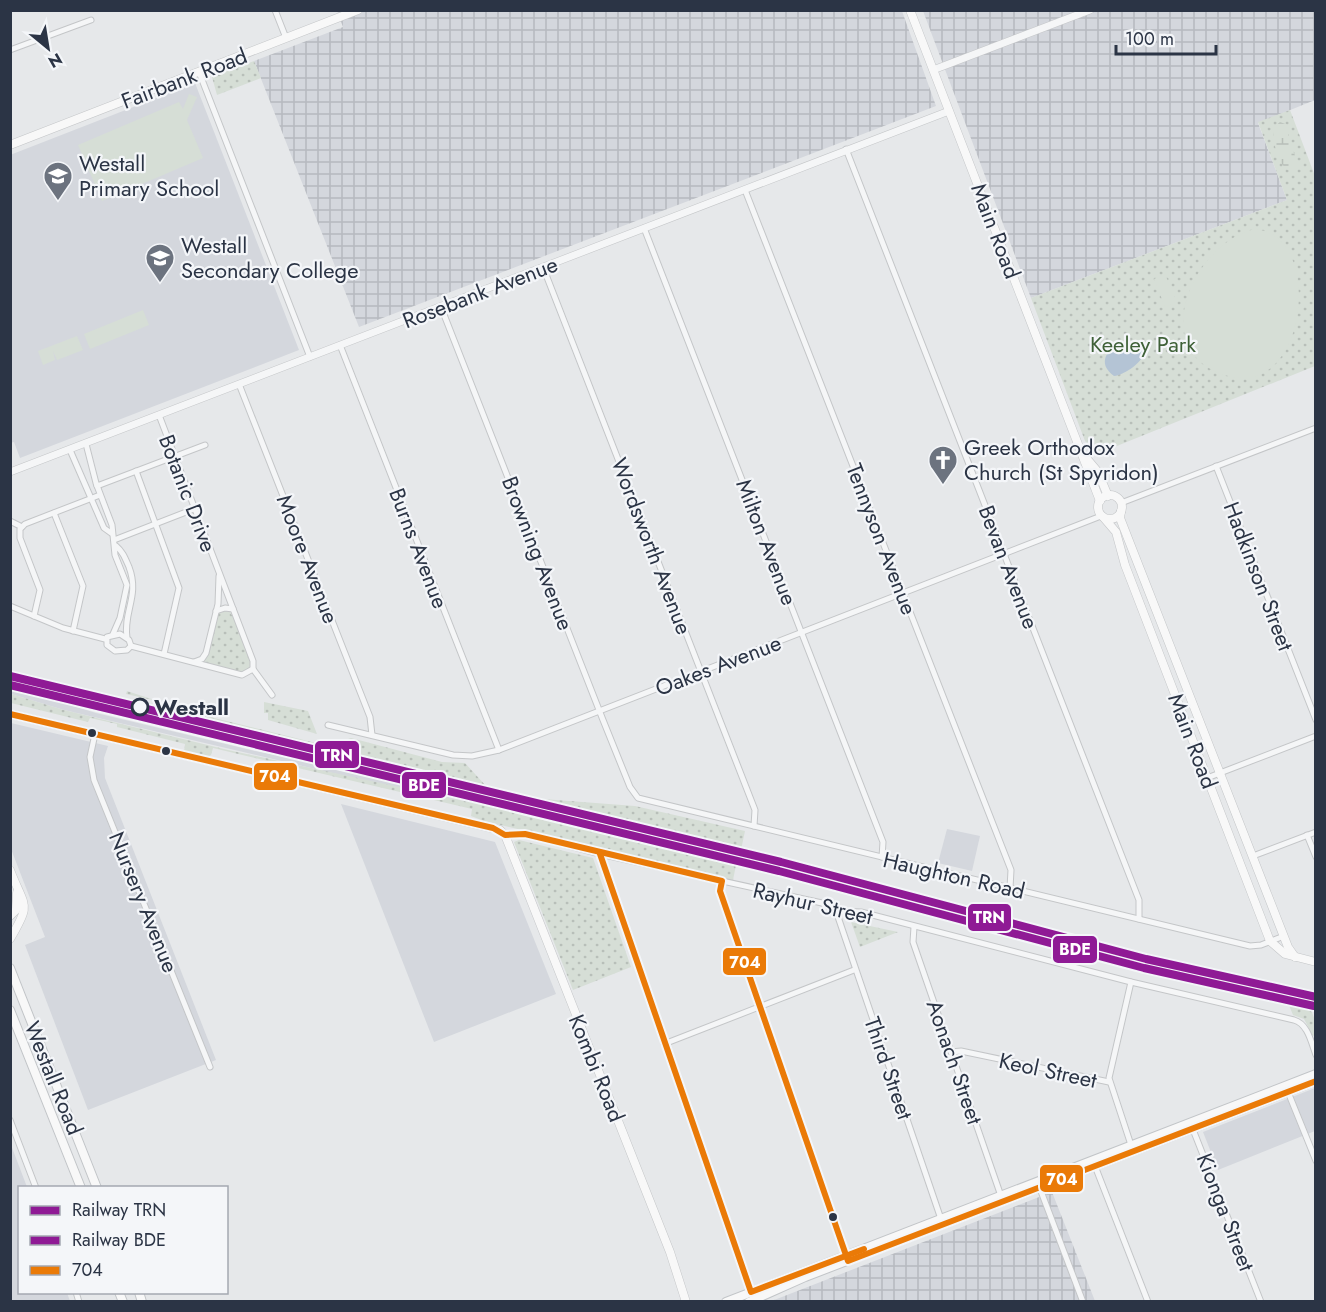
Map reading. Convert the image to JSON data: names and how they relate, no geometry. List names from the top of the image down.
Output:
{
  "streets": {
    "main road": [
      "Fairbank Road",
      "Main Road",
      "Rayhur Street",
      "Kombi Road",
      "Westall Road"
    ],
    "street": [
      "Rosebank Avenue",
      "Botanic Drive",
      "Tennyson Avenue",
      "Milton Avenue",
      "Wordsworth Avenue",
      "Burns Avenue",
      "Browning Avenue",
      "Moore Avenue",
      "Bevan Avenue",
      "Hadkinson Street",
      "Oakes Avenue",
      "Haughton Road",
      "Nursery Avenue",
      "Aonach Street",
      "Third Street",
      "Keol Street",
      "Kionga Street"
    ]
  },
  "crossings": [
    ["Main Road", "Rosebank Avenue"],
    ["Main Road", "Oakes Avenue"],
    ["Main Road", "Haughton Road"],
    ["Rosebank Avenue", "Botanic Drive"],
    ["Rosebank Avenue", "Tennyson Avenue"],
    ["Rosebank Avenue", "Milton Avenue"],
    ["Rosebank Avenue", "Wordsworth Avenue"],
    ["Rosebank Avenue", "Burns Avenue"],
    ["Rosebank Avenue", "Browning Avenue"],
    ["Rosebank Avenue", "Moore Avenue"],
    ["Rosebank Avenue", "Bevan Avenue"],
    ["Tennyson Avenue", "Oakes Avenue"],
    ["Tennyson Avenue", "Haughton Road"],
    ["Milton Avenue", "Oakes Avenue"],
    ["Milton Avenue", "Haughton Road"],
    ["Wordsworth Avenue", "Oakes Avenue"],
    ["Wordsworth Avenue", "Haughton Road"],
    ["Burns Avenue", "Oakes Avenue"],
    ["Browning Avenue", "Oakes Avenue"],
    ["Browning Avenue", "Haughton Road"],
    ["Moore Avenue", "Oakes Avenue"],
    ["Bevan Avenue", "Oakes Avenue"],
    ["Bevan Avenue", "Haughton Road"],
    ["Nursery Avenue", "Rayhur Street"],
    ["Rayhur Street", "Aonach Street"],
    ["Rayhur Street", "Kombi Road"],
    ["Rayhur Street", "Third Street"],
    ["Aonach Street", "Keol Street"]
  ],
  "parks": ["Keeley Park"],
  "places": {
    "school or university": ["Westall Primary School", "Westall Secondary College"],
    "church": ["Greek Orthodox Church (St Spyridon)"],
    "other": ["Westall"]
  },
  "lines": ["rail line TRN", "rail line BDE", "transit line 704"],
  "legend": ["Railway TRN", "Railway BDE", "704"],
  "scale_bar": "100 m",
  "north": "bottom right"
}
